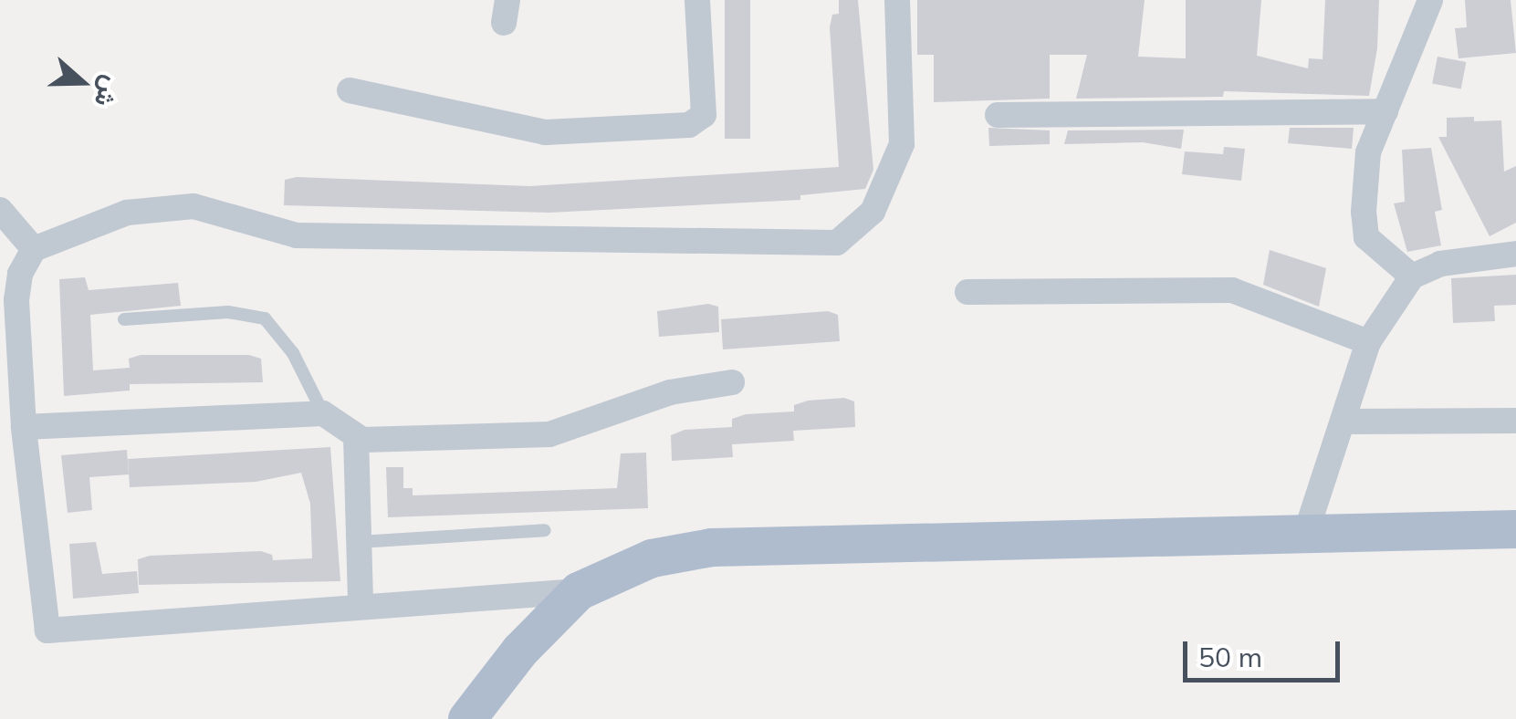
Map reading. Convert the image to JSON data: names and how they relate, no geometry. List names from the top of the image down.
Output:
{
  "scale_bar": "50 m",
  "north": "right"
}
